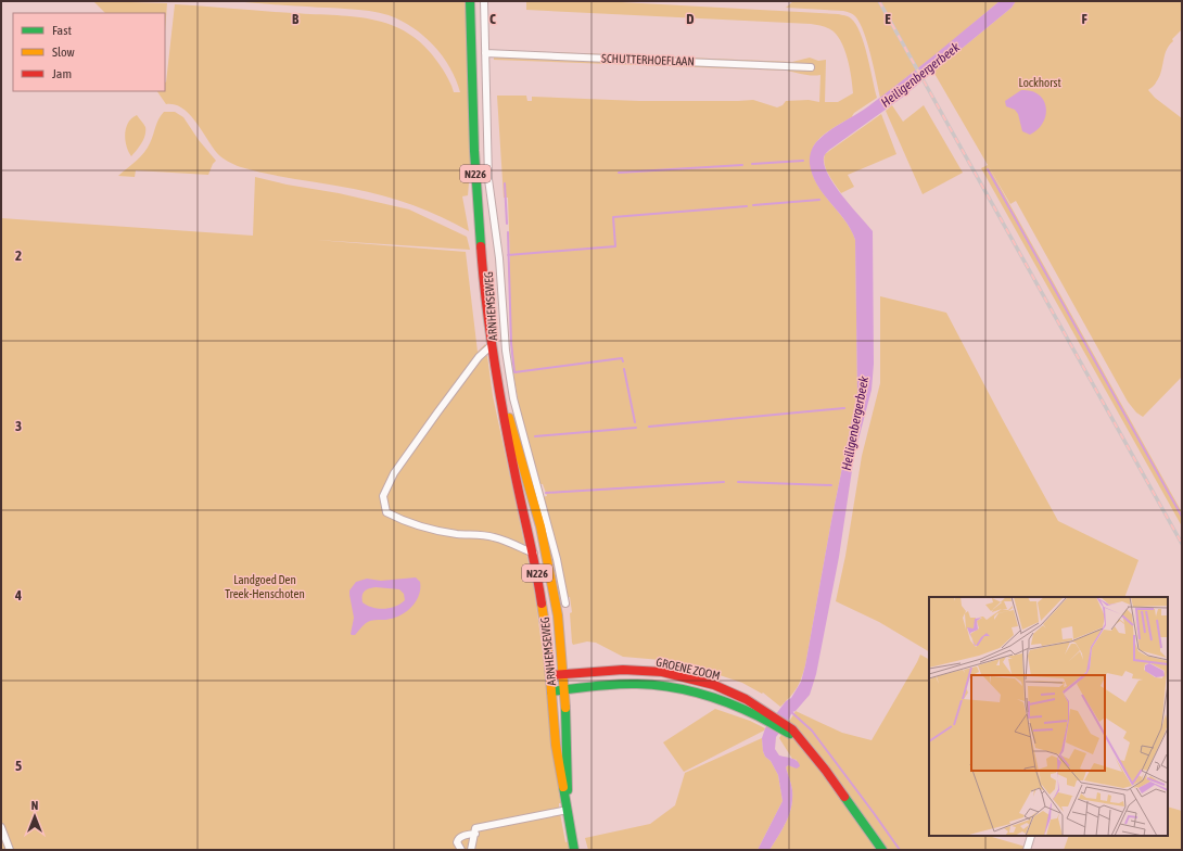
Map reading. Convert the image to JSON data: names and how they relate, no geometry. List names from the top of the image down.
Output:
{
  "streets": {
    "main road": ["N226", "ARNHEMSEWEG", "GROENE ZOOM"],
    "street": ["SCHUTTERHOEFLAAN"]
  },
  "crossings": [
    ["SCHUTTERHOEFLAAN", "ARNHEMSEWEG"],
    ["ARNHEMSEWEG", "GROENE ZOOM"]
  ],
  "water": ["Heiligenbergerbeek"],
  "parks": ["Lockhorst", "Landgoed Den Treek-Henschoten"],
  "legend": ["Fast", "Slow", "Jam"],
  "north": "top",
  "grid": {
    "columns": [
      "B",
      "C",
      "D",
      "E",
      "F"
    ],
    "rows": [
      "2",
      "3",
      "4",
      "5"
    ]
  }
}
